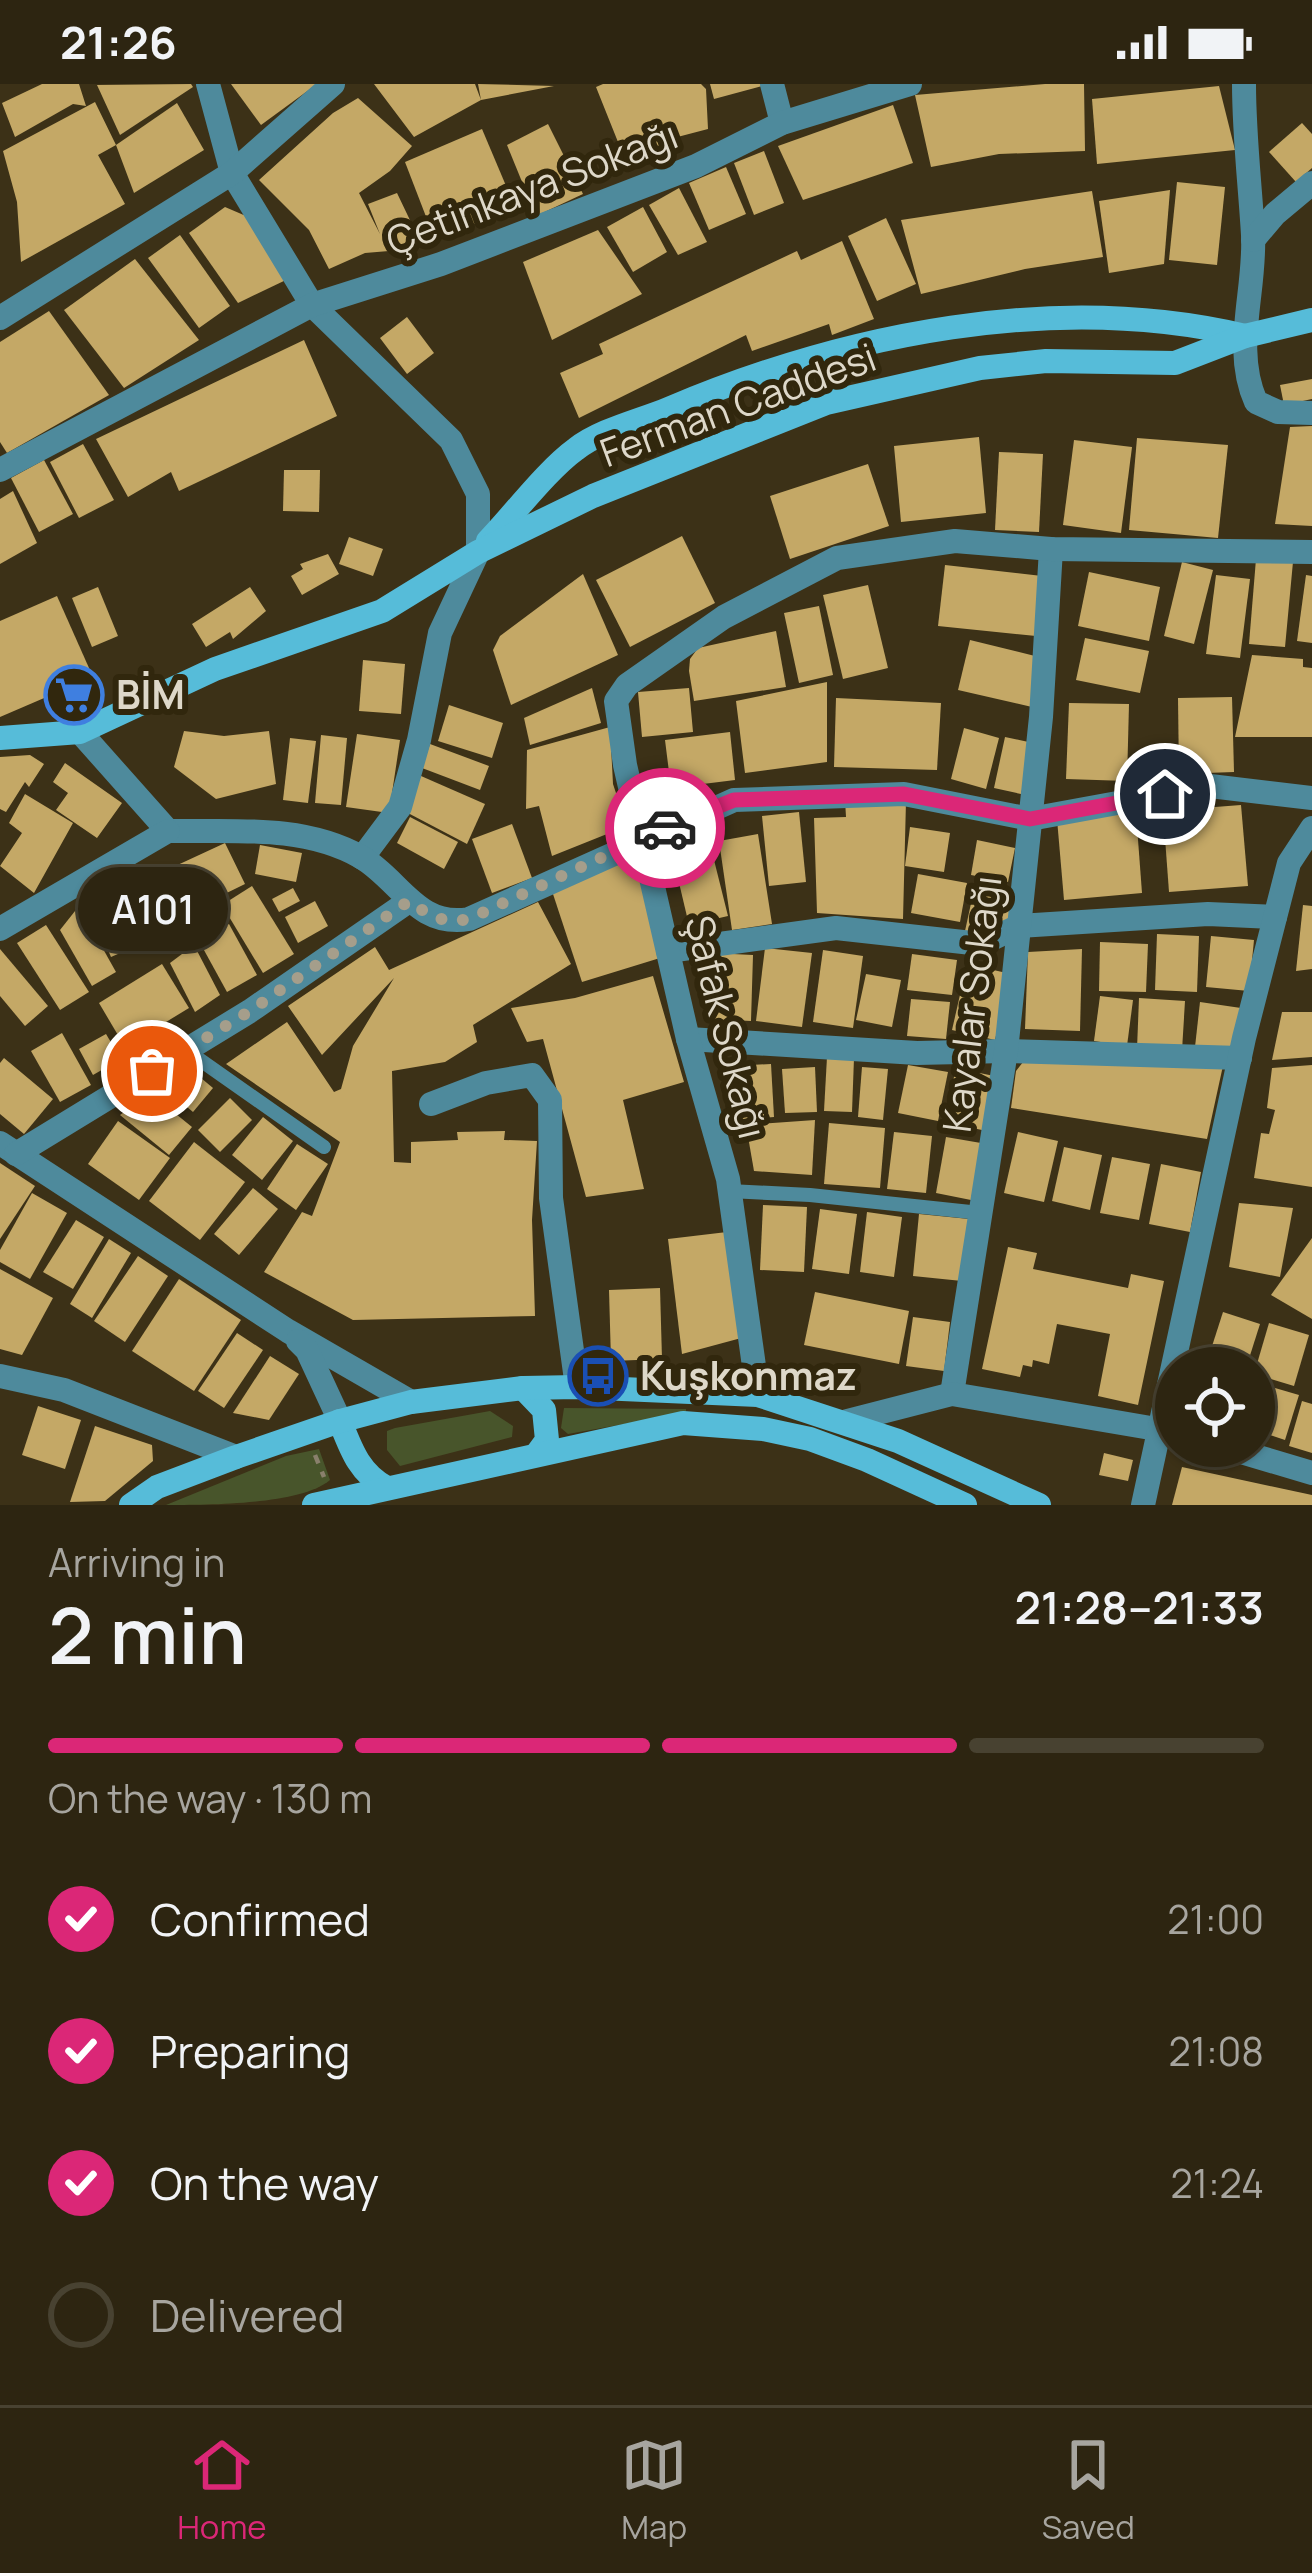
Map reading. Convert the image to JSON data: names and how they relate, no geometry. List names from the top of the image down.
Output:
{
  "streets": {
    "street": [
      "Çetinkaya Sokağı",
      "Ferman Caddesi",
      "Kayalar Sokağı",
      "Şafak Sokağı"
    ]
  },
  "crossings": [
    ["Kayalar Sokağı", "Şafak Sokağı"]
  ],
  "places": {
    "supermarket": ["BİM"],
    "other": ["A101"],
    "bus stop": ["Kuşkonmaz"]
  },
  "page": {
    "status": "21:26",
    "bubble": "A101",
    "heading": ["2 min", "Arriving in", "21:28–21:33"],
    "bar": "On the way · 130 m",
    "list": [
      ["Confirmed", "21:00"],
      ["Preparing", "21:08"],
      ["On the way", "21:24"],
      "Delivered"
    ],
    "tabs": ["Home", "Map", "Saved"]
  }
}
